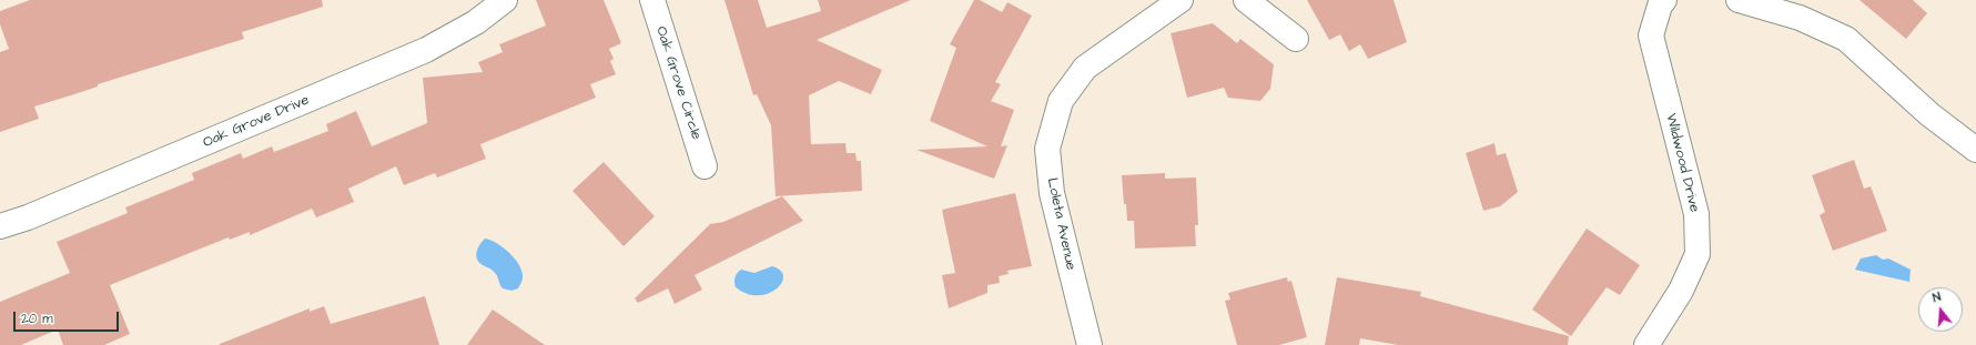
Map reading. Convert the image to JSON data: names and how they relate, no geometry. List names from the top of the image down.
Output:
{
  "streets": {
    "street": [
      "Oak Grove Circle",
      "Oak Grove Drive",
      "Wildwood Drive",
      "Loleta Avenue"
    ]
  },
  "scale_bar": "20 m",
  "north": "top"
}
